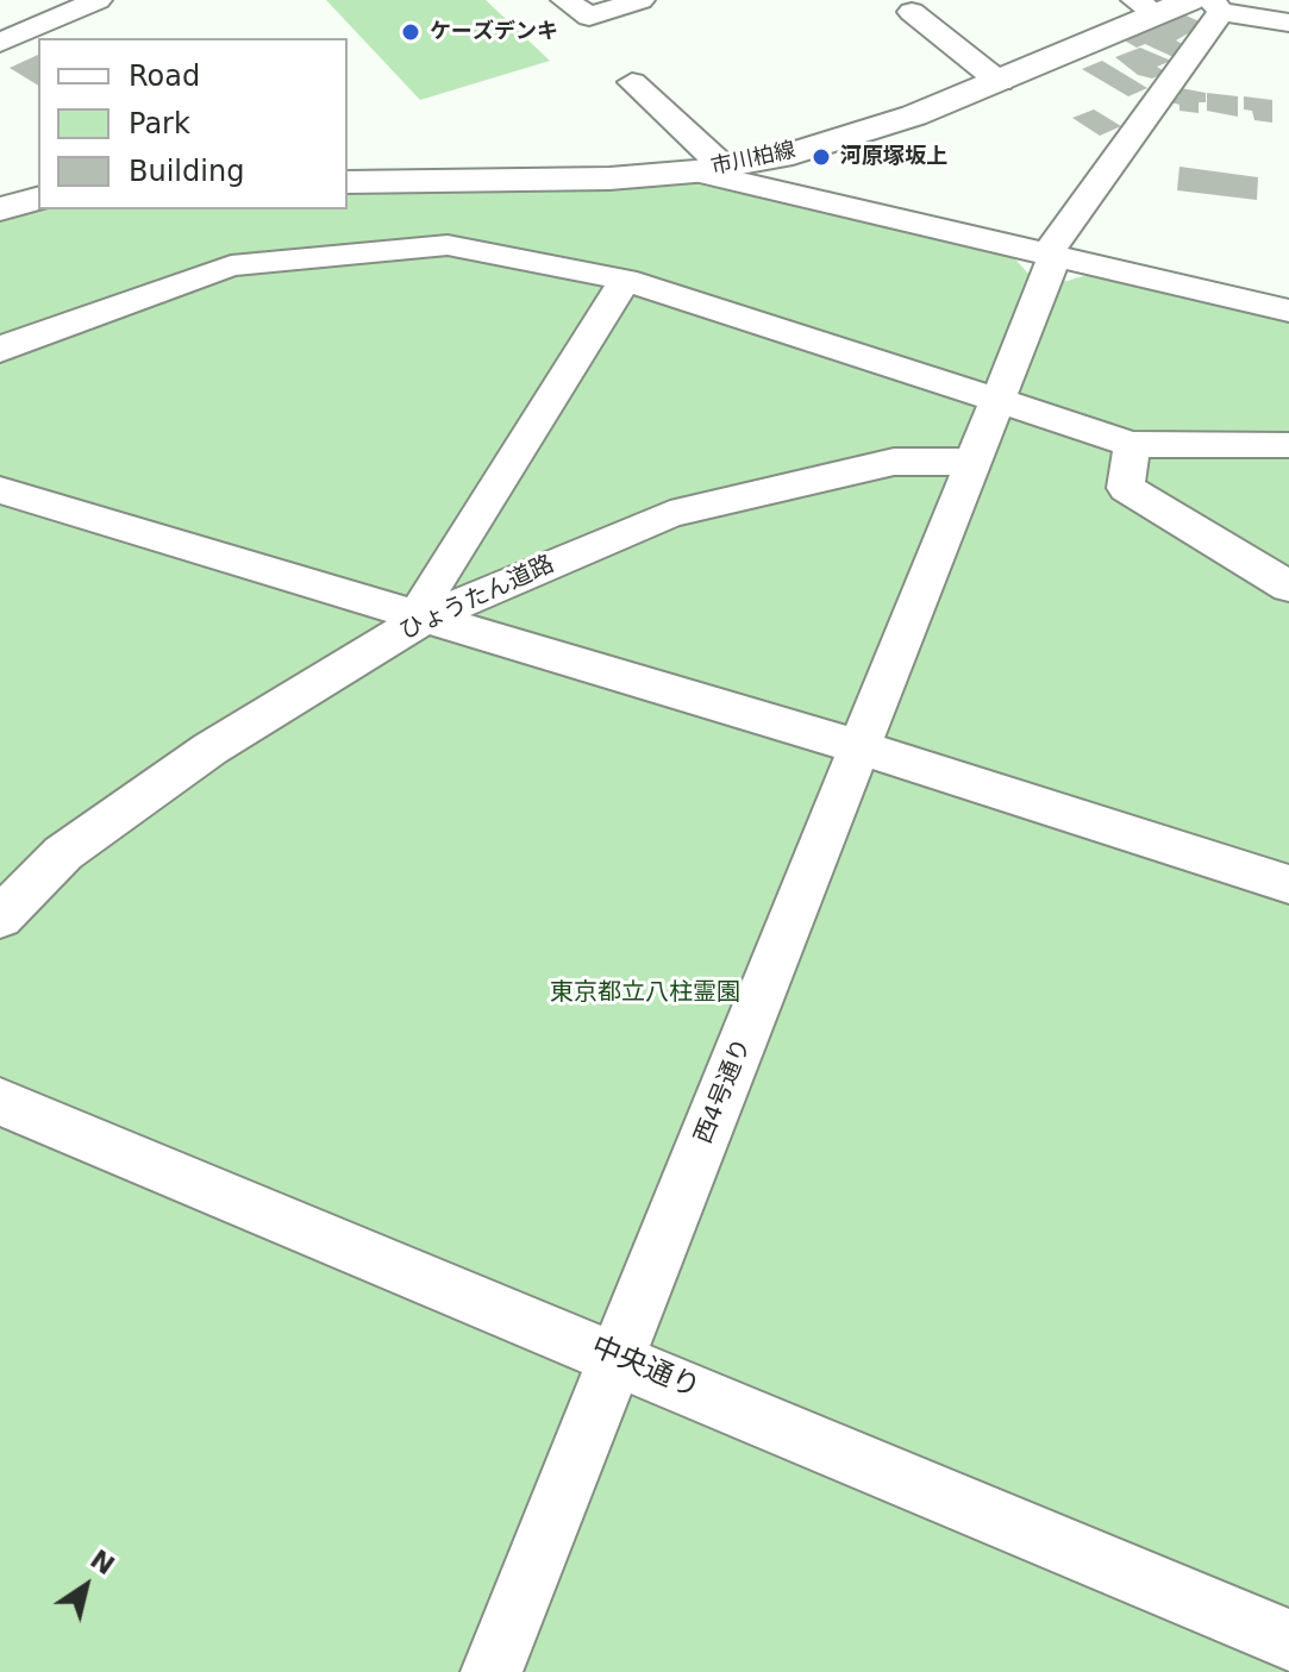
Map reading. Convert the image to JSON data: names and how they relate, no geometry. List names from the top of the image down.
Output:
{
  "streets": {
    "main road": ["市川柏線"],
    "street": ["ひょうたん道路", "西4号通り", "中央通り"]
  },
  "crossings": [
    ["市川柏線", "西4号通り"],
    ["ひょうたん道路", "西4号通り"],
    ["西4号通り", "中央通り"]
  ],
  "parks": ["東京都立八柱霊園"],
  "places": ["ケーズデンキ", "河原塚坂上"],
  "legend": ["Road", "Park", "Building"],
  "north": "top right"
}
